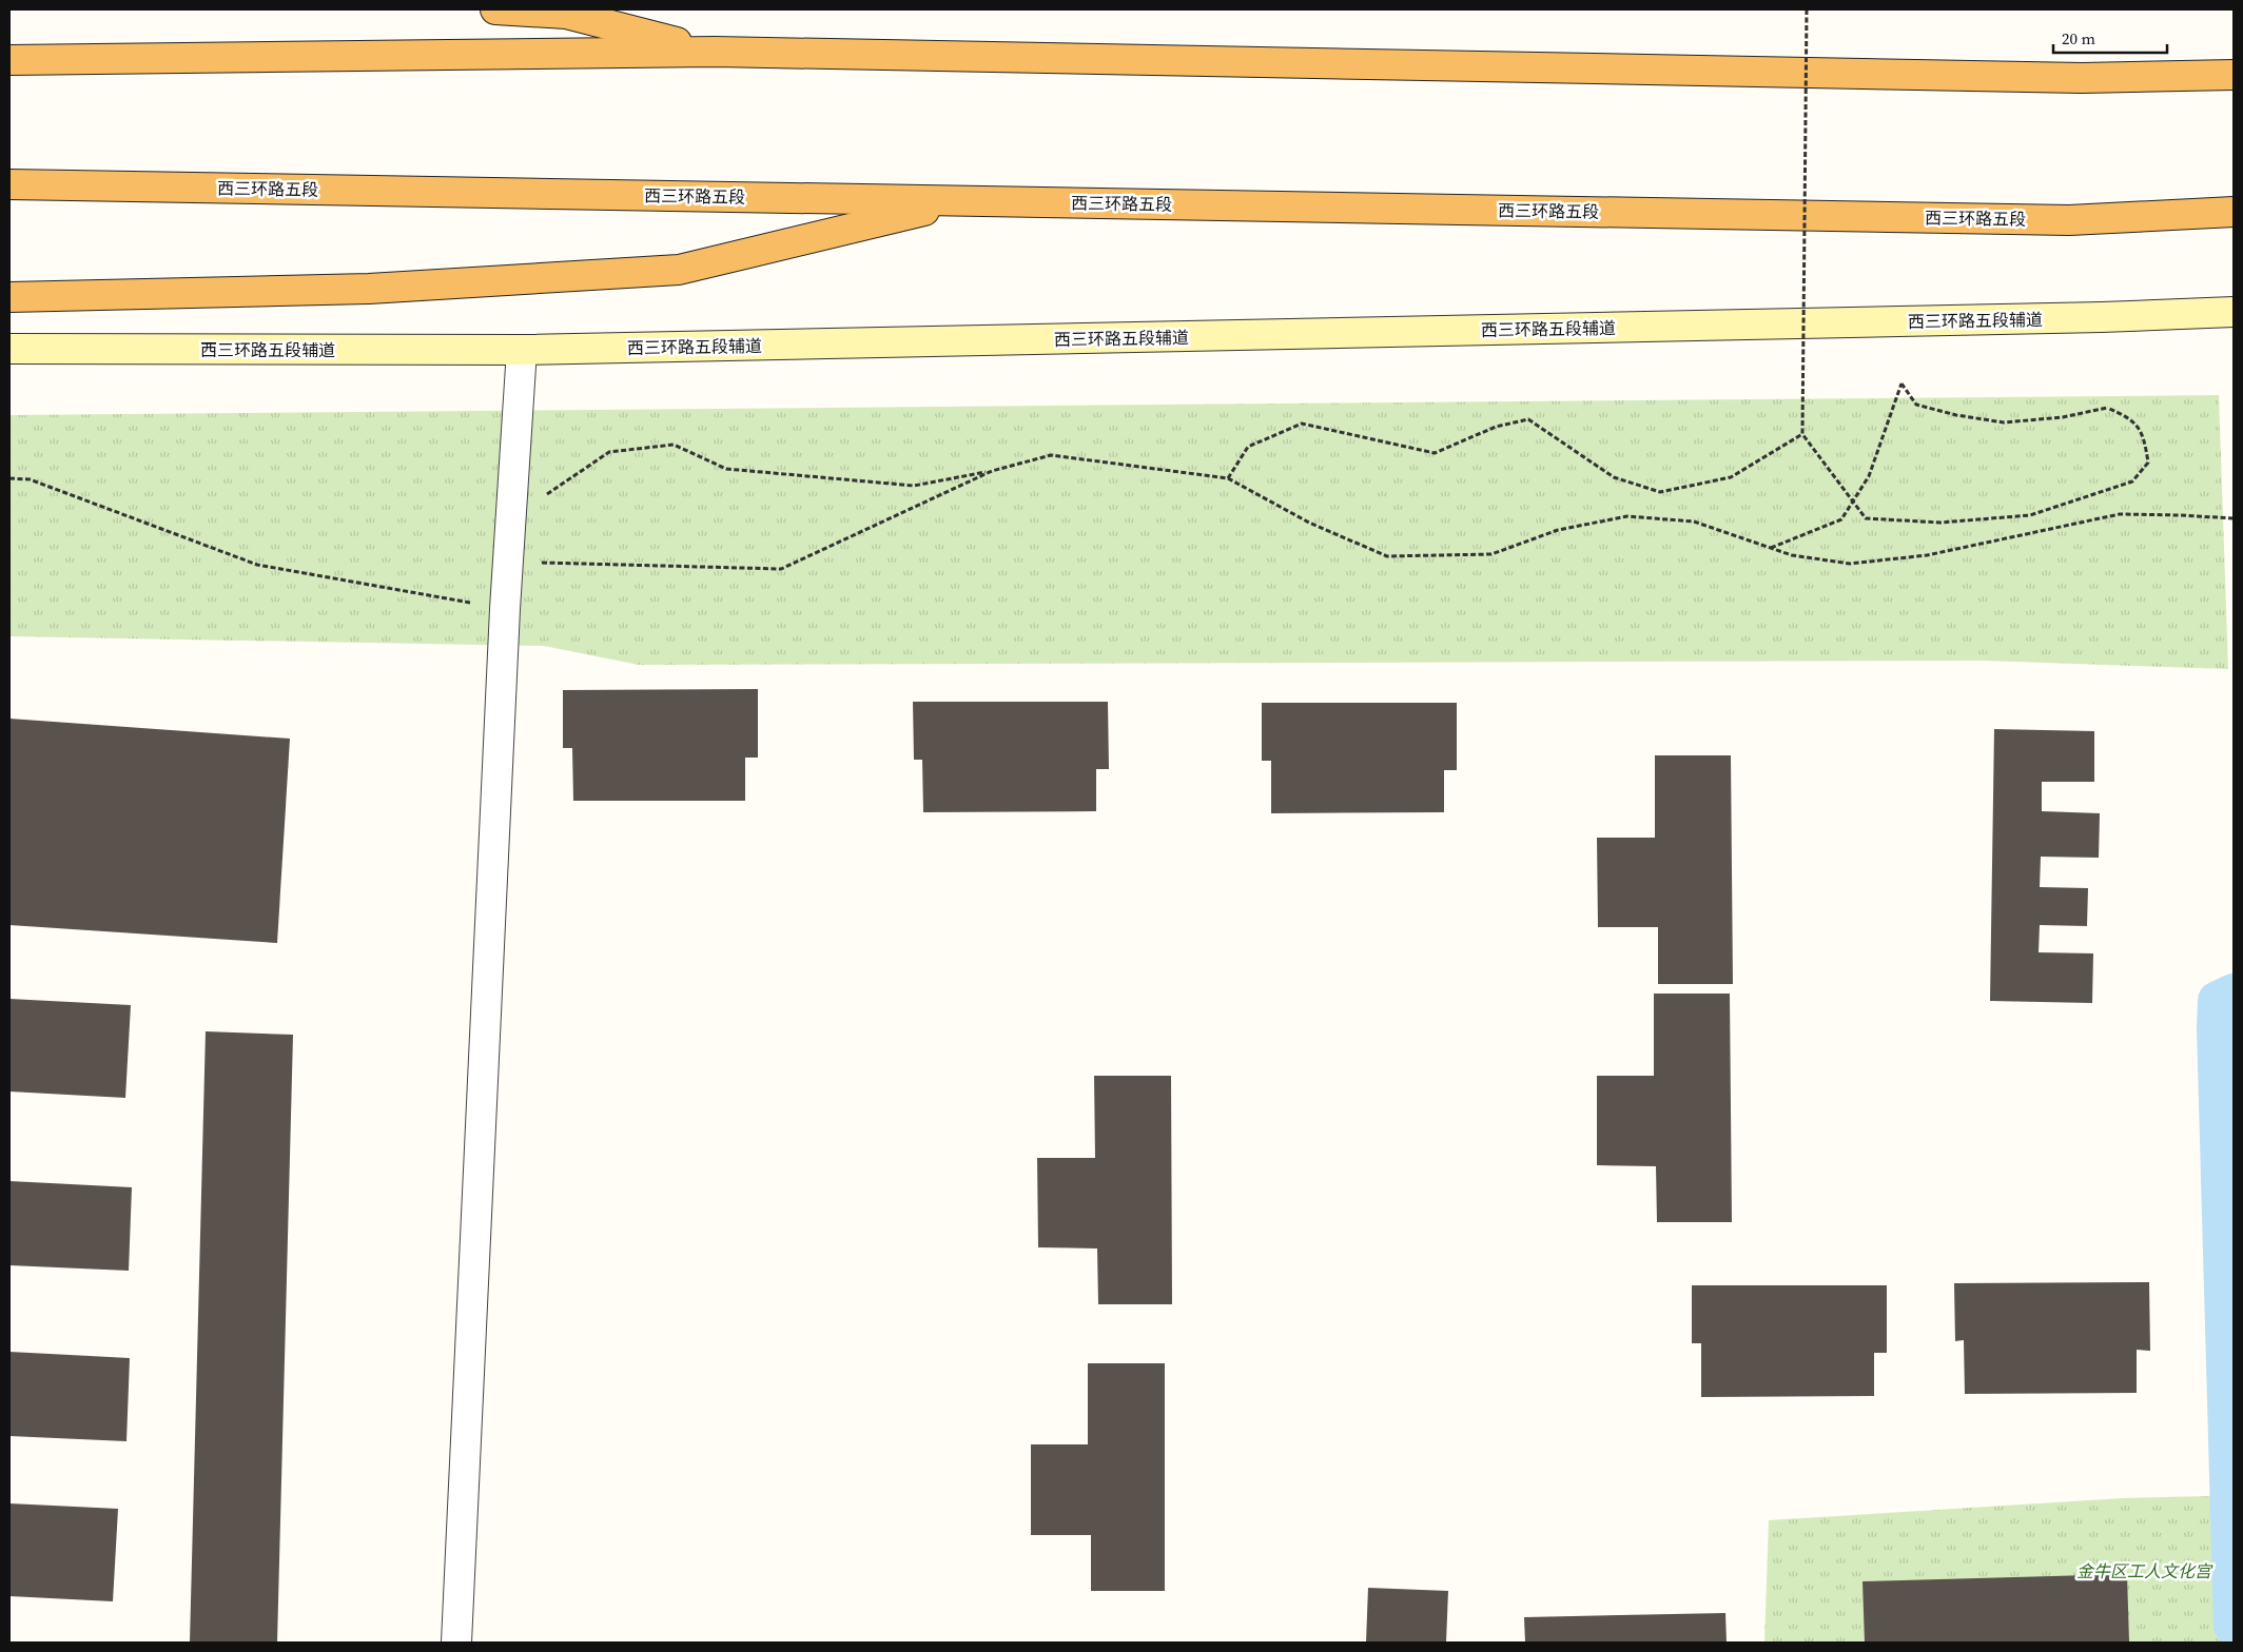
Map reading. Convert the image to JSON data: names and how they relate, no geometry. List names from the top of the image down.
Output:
{
  "streets": {
    "highway": ["西三环路五段"],
    "main road": ["西三环路五段辅道"]
  },
  "parks": ["金牛区工人文化宫"],
  "scale_bar": "20 m"
}
